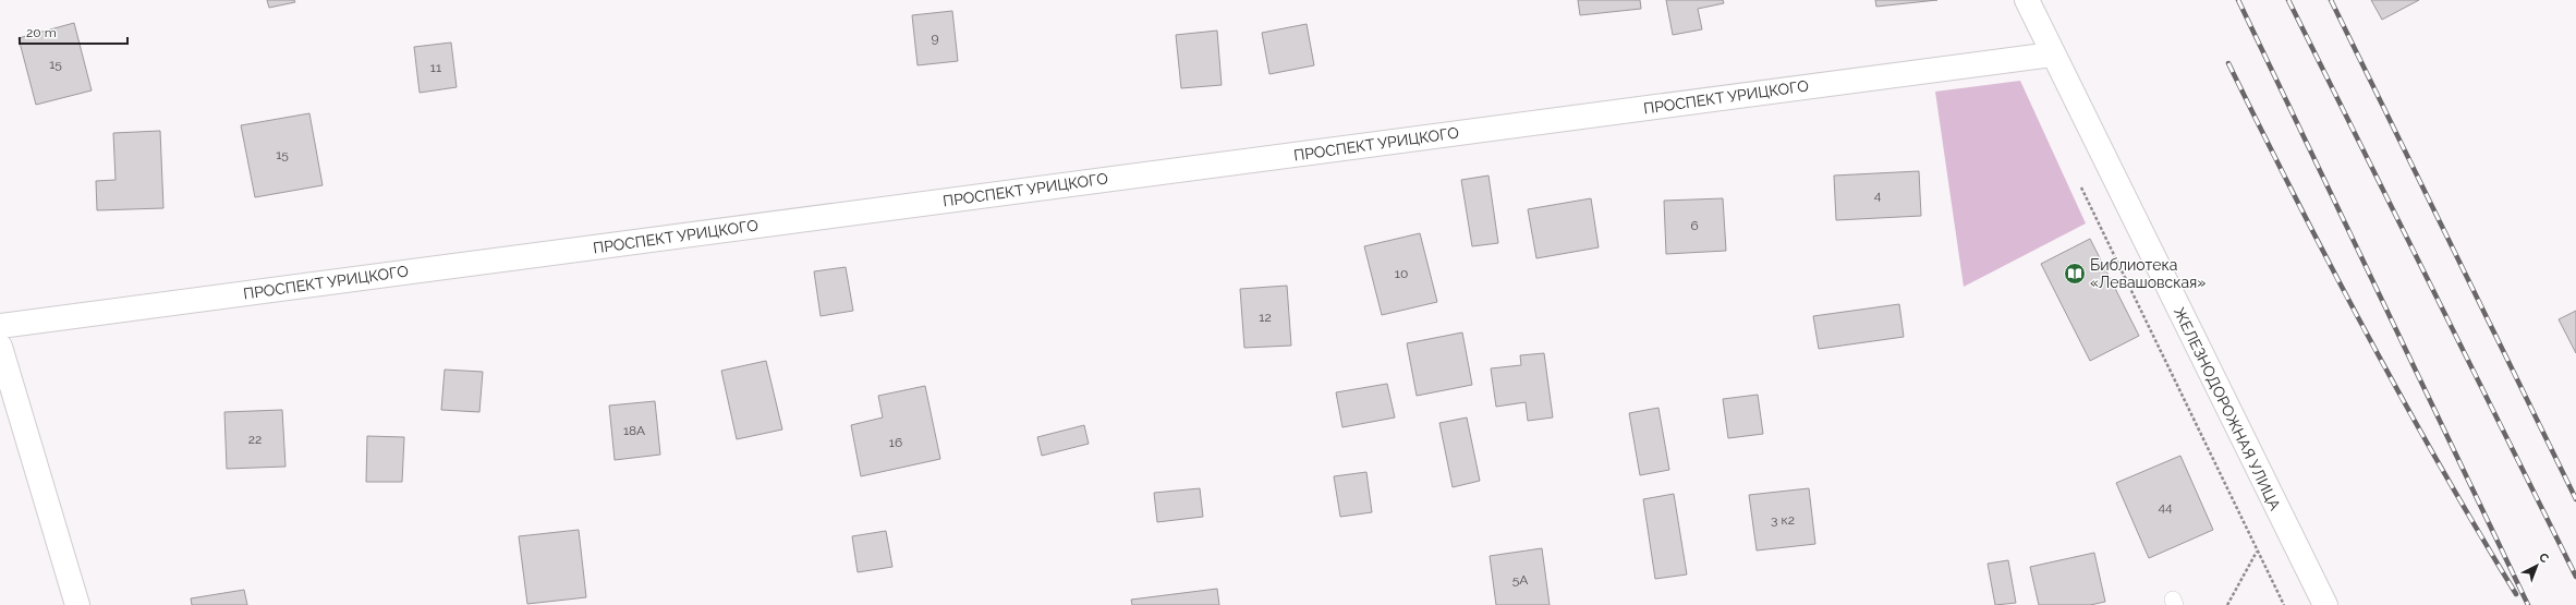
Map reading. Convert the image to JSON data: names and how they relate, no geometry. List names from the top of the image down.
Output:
{
  "streets": {
    "street": ["ПРОСПЕКТ УРИЦКОГО", "ЖЕЛЕЗНОДОРОЖНАЯ УЛИЦА"]
  },
  "crossings": [
    ["ПРОСПЕКТ УРИЦКОГО", "ЖЕЛЕЗНОДОРОЖНАЯ УЛИЦА"]
  ],
  "places": {
    "library": ["Библиотека «Левашовская»"]
  },
  "house_numbers": [
    "9",
    "15",
    "11",
    "15",
    "4",
    "6",
    "10",
    "12",
    "18А",
    "22",
    "16",
    "44",
    "3 к2",
    "5А"
  ],
  "scale_bar": "20 m",
  "north": "top right"
}
